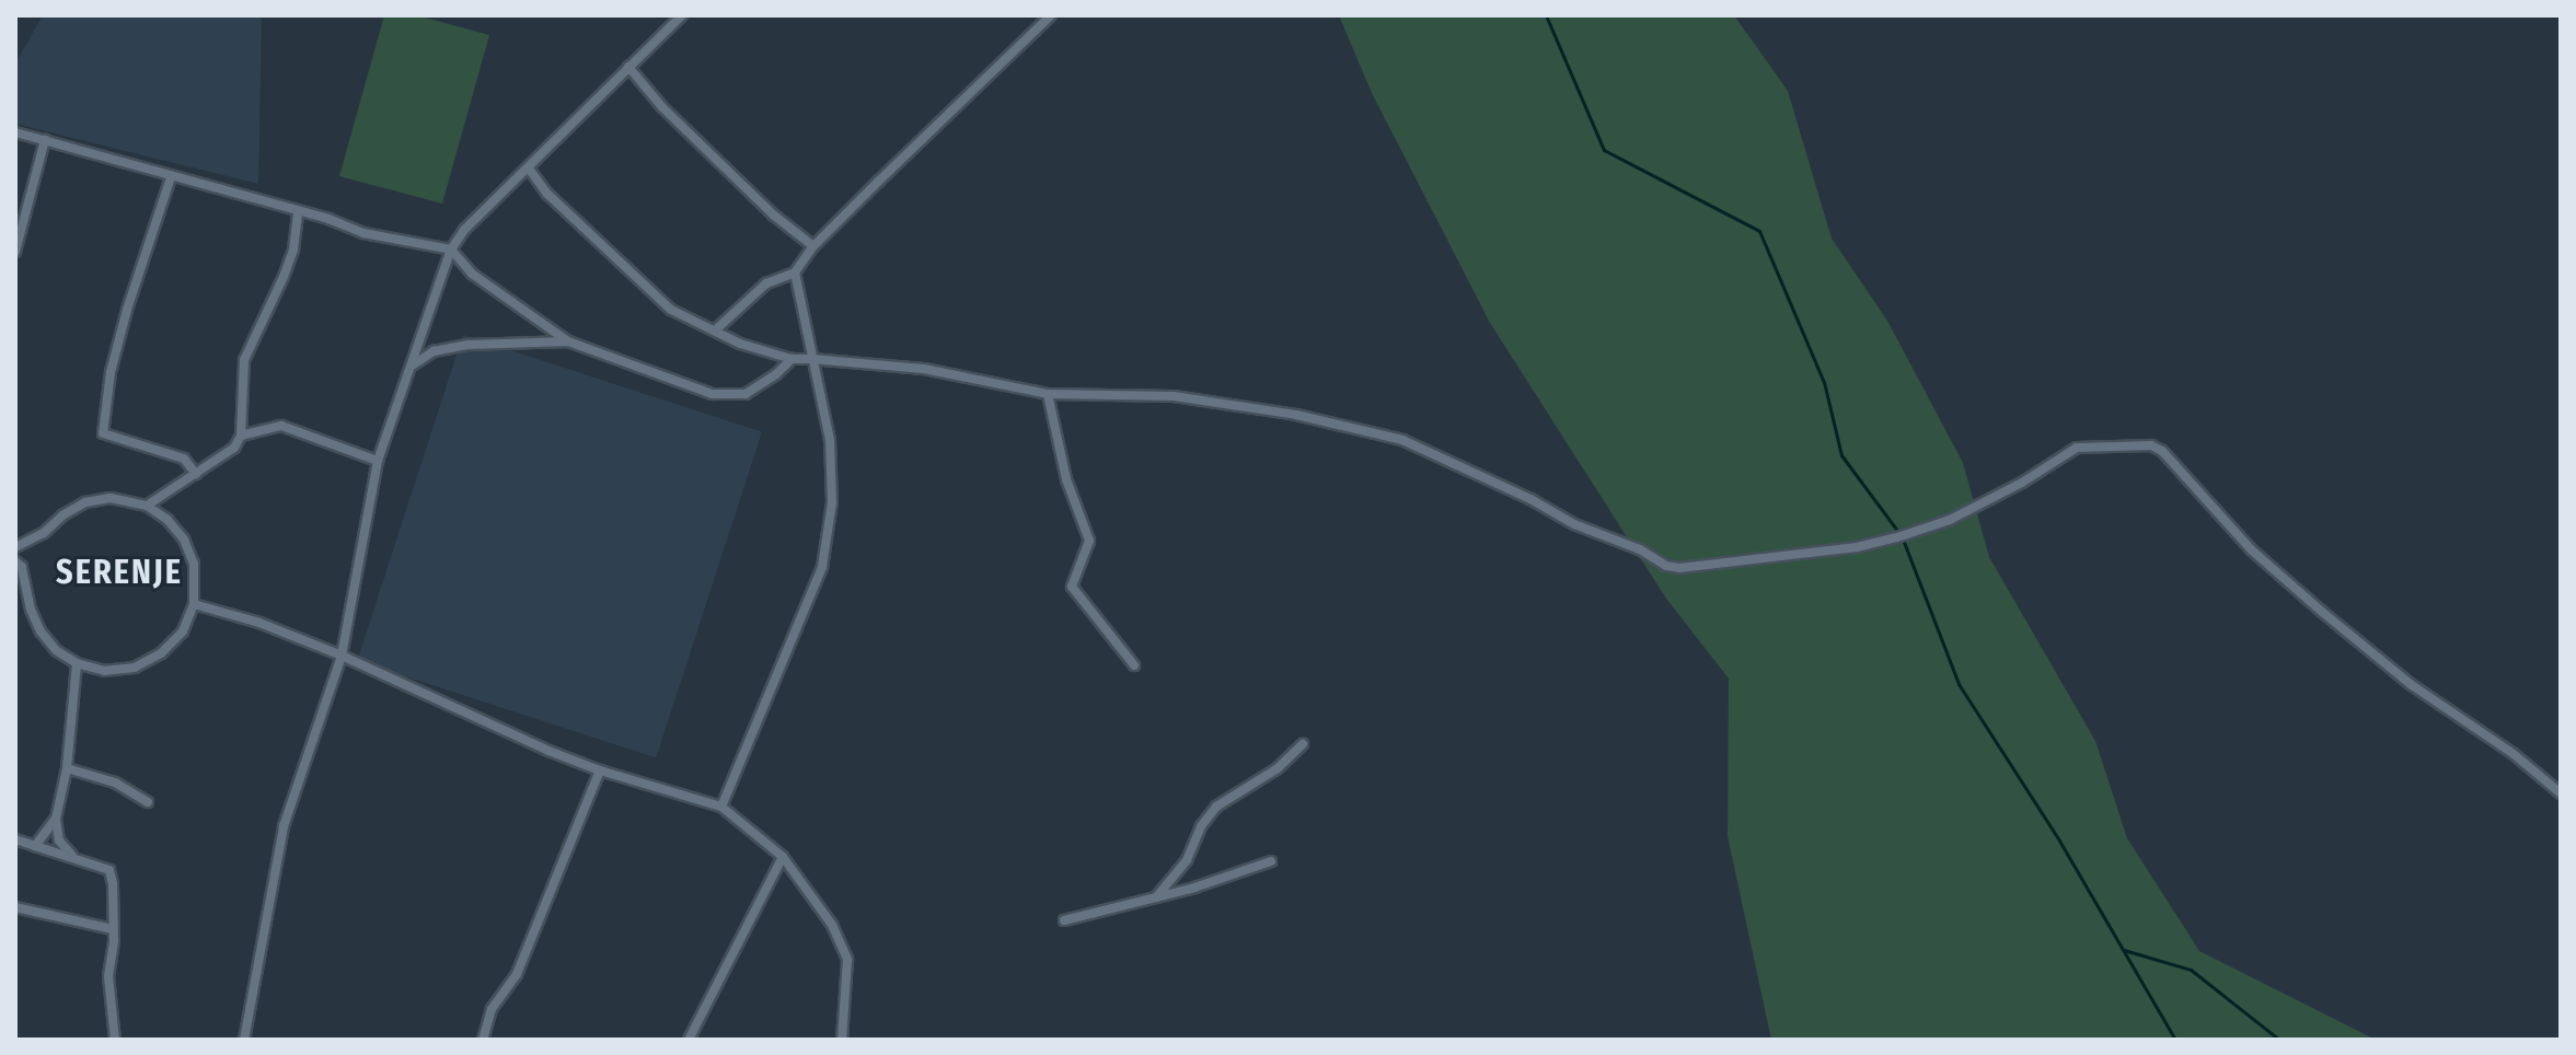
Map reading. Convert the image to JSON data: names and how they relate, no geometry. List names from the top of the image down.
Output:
{
  "districts": ["SERENJE"]
}
